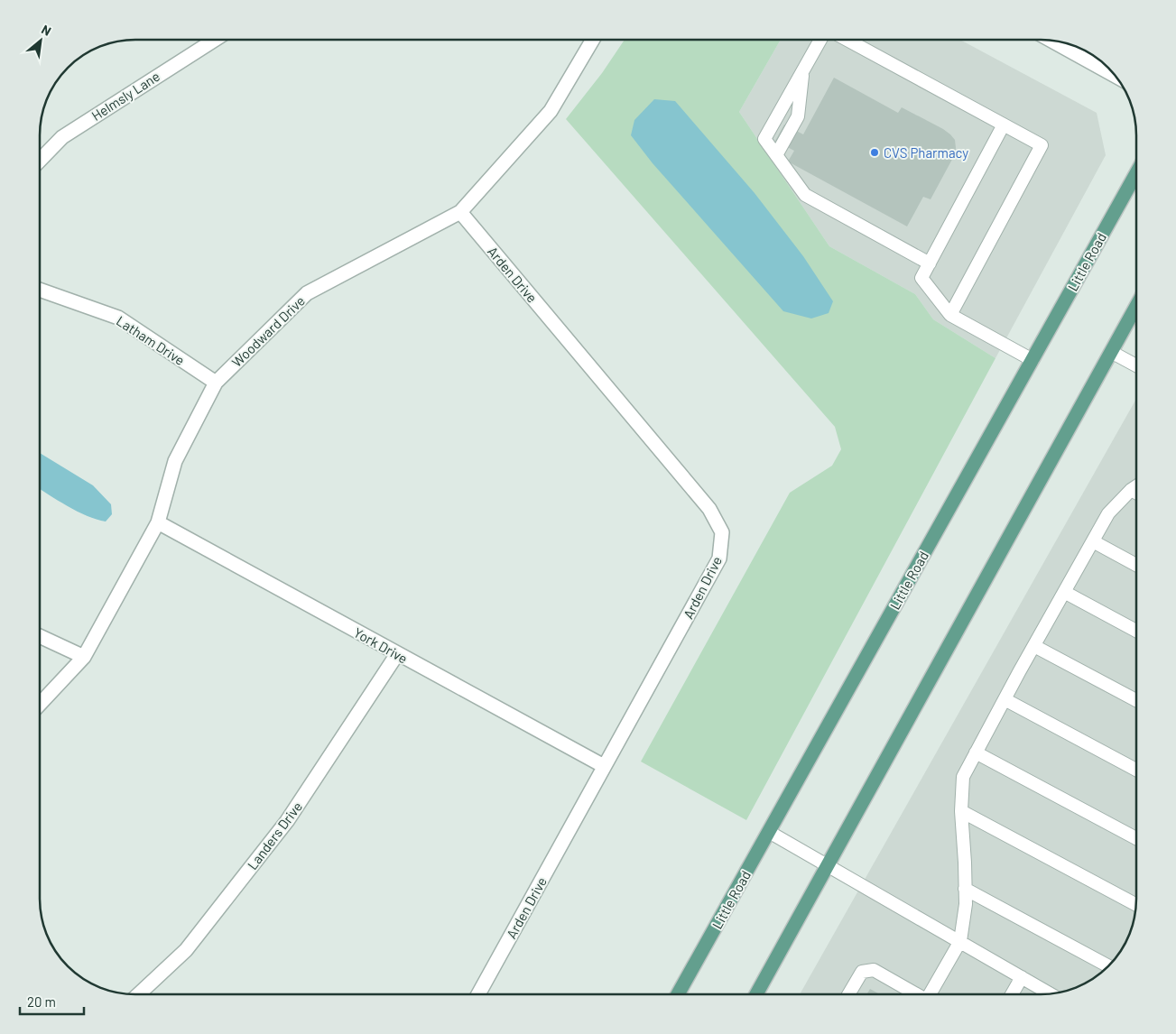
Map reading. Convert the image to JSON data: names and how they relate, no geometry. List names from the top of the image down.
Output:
{
  "streets": {
    "main road": ["Little Road"],
    "street": [
      "Helmsly Lane",
      "Arden Drive",
      "Woodward Drive",
      "Latham Drive",
      "York Drive",
      "Landers Drive"
    ]
  },
  "crossings": [
    ["Arden Drive", "Woodward Drive"],
    ["Arden Drive", "York Drive"],
    ["Woodward Drive", "Latham Drive"],
    ["Woodward Drive", "York Drive"],
    ["York Drive", "Landers Drive"]
  ],
  "places": ["CVS Pharmacy"],
  "scale_bar": "20 m",
  "north": "top right"
}
